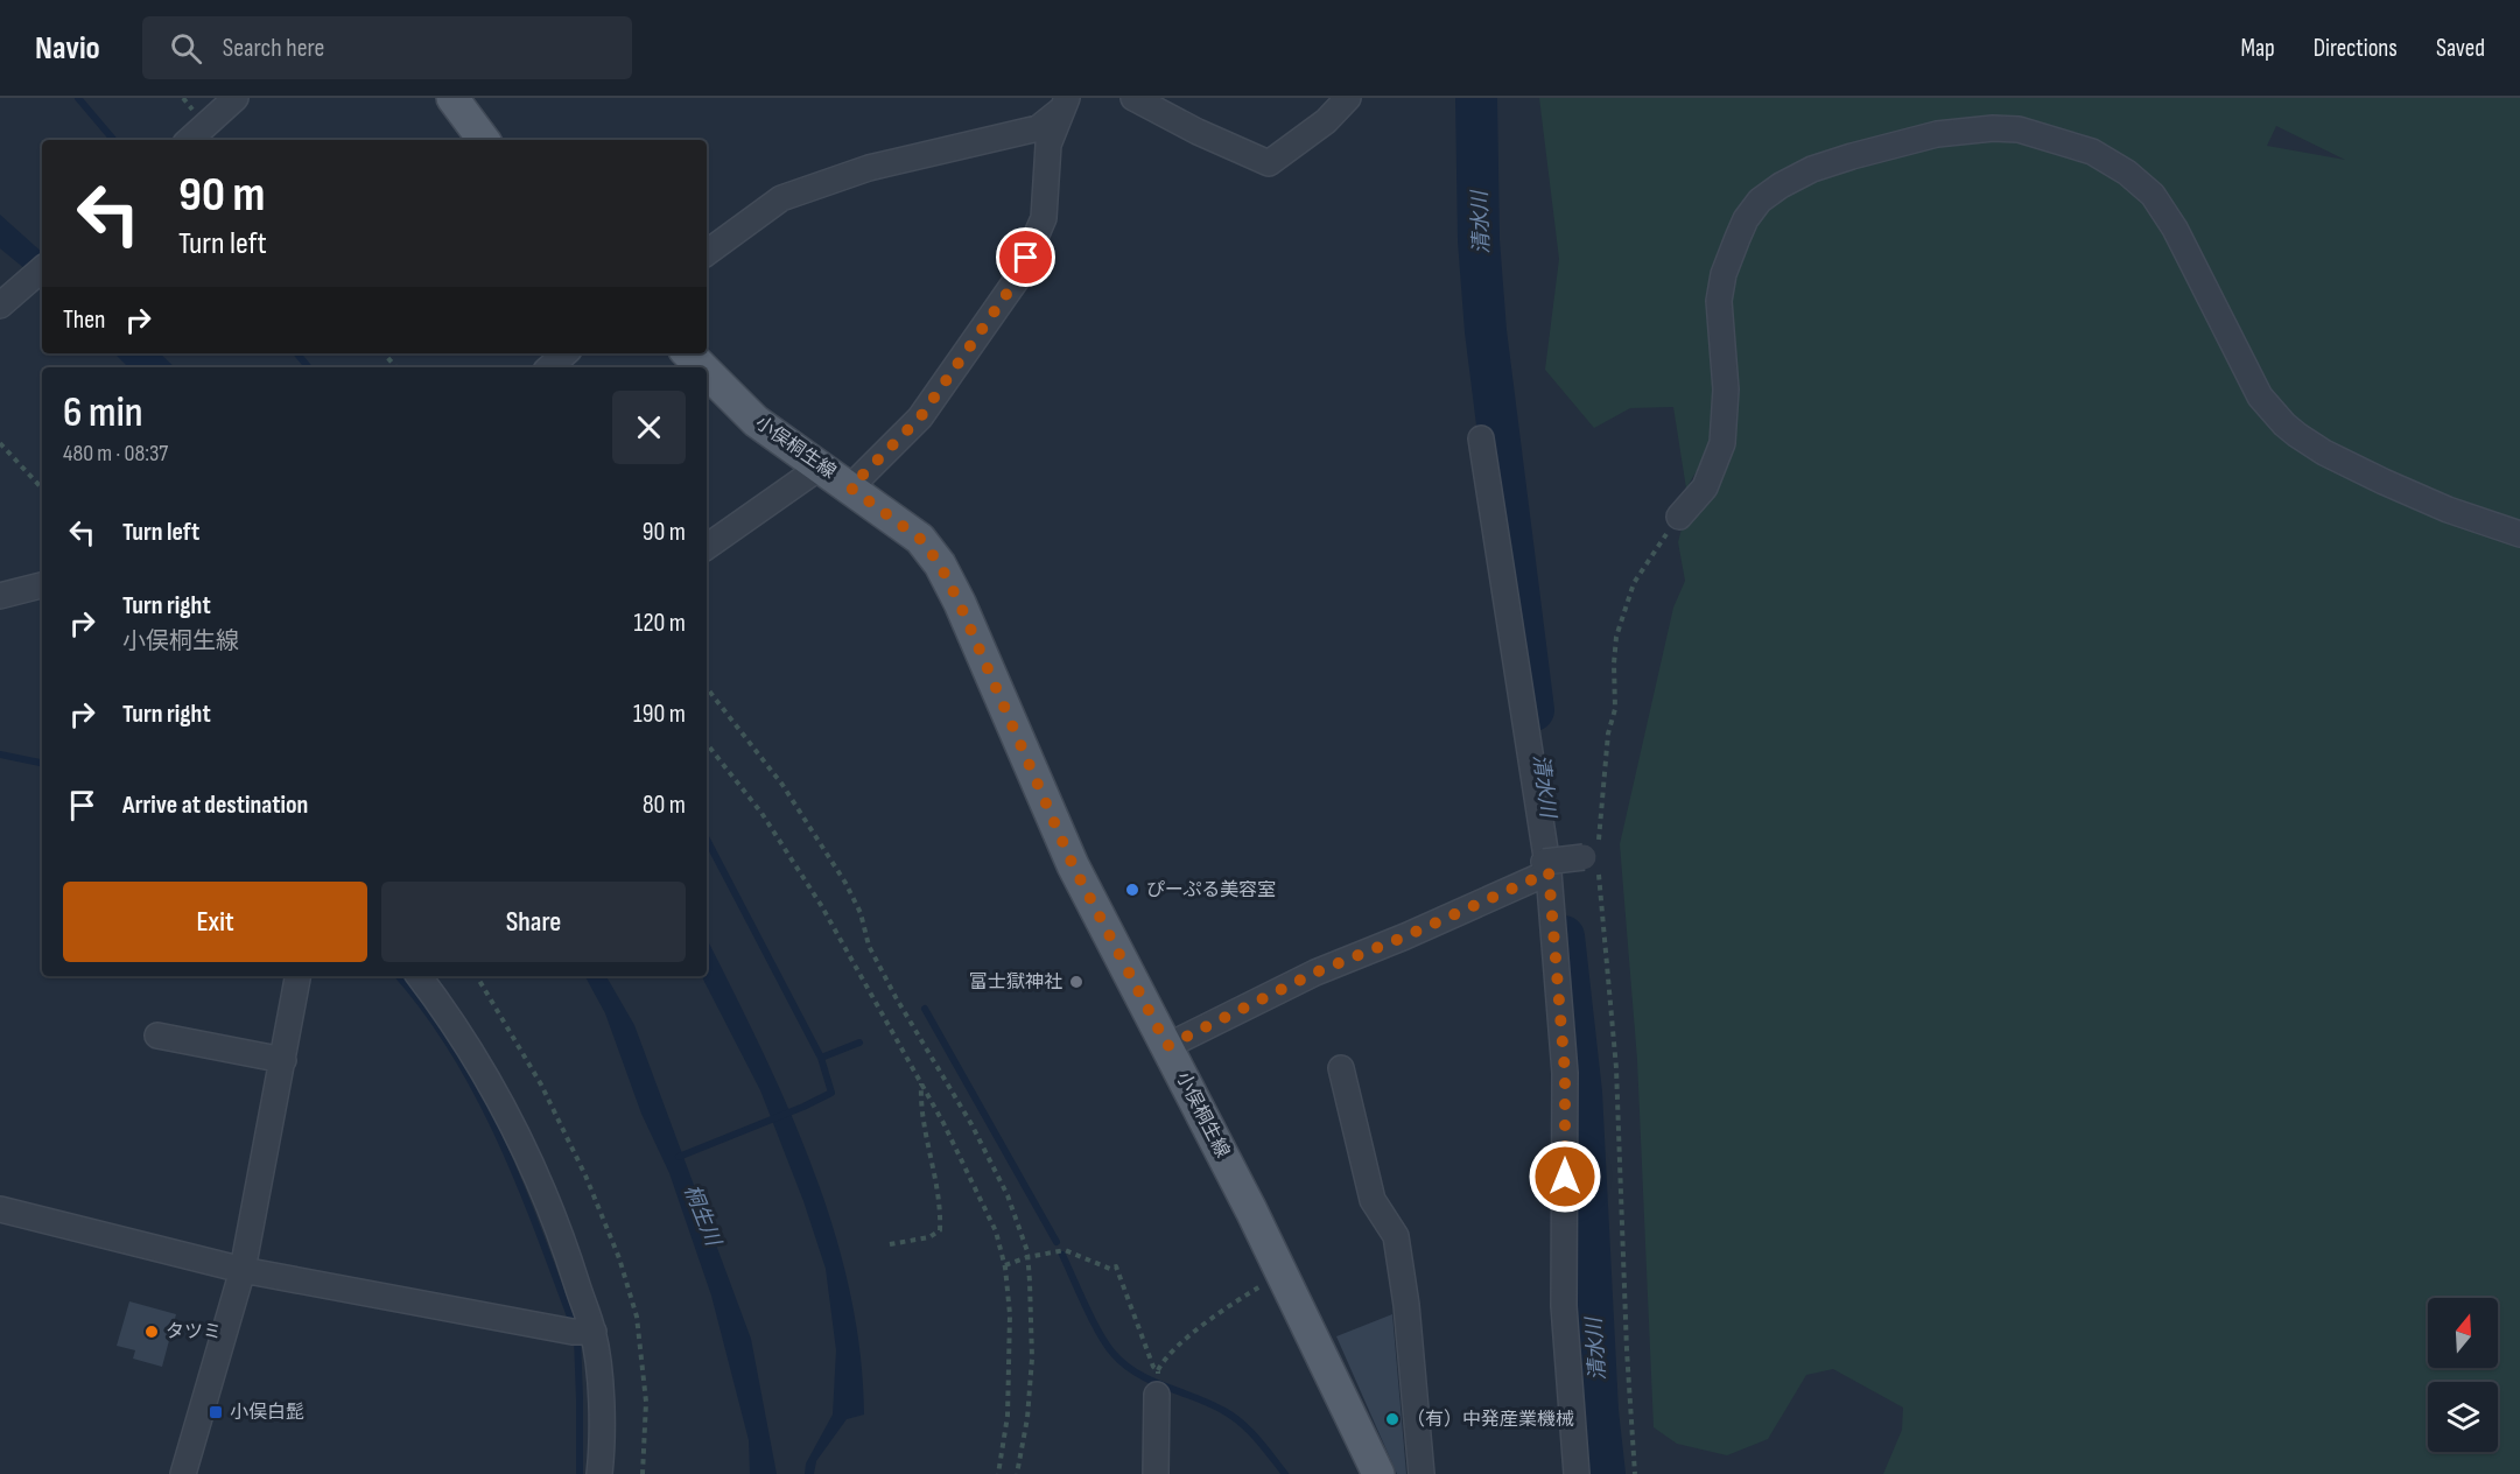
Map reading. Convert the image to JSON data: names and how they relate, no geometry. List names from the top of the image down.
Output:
{
  "streets": {
    "main road": ["小俣桐生線"]
  },
  "water": ["清水川", "桐生川"],
  "places": {
    "other": [
      "ぴーぷる美容室",
      "富士獄神社",
      "タツミ",
      "（有）中発産業機械"
    ],
    "transit": ["小俣白髭"]
  },
  "north": "top",
  "page": {
    "header": "Navio",
    "search": "Search here",
    "nav": ["Map", "Directions", "Saved"],
    "turn": ["90 m", "Turn left"],
    "then": "Then",
    "heading": ["6 min", "480 m · 08:37"],
    "list": [
      {
        "name": "Turn left",
        "value": "90 m"
      },
      {
        "name": "Turn right",
        "note": "小俣桐生線",
        "value": "120 m"
      },
      {
        "name": "Turn right",
        "value": "190 m"
      },
      {
        "name": "Arrive at destination",
        "value": "80 m"
      }
    ],
    "buttons": ["Exit", "Share"]
  }
}
